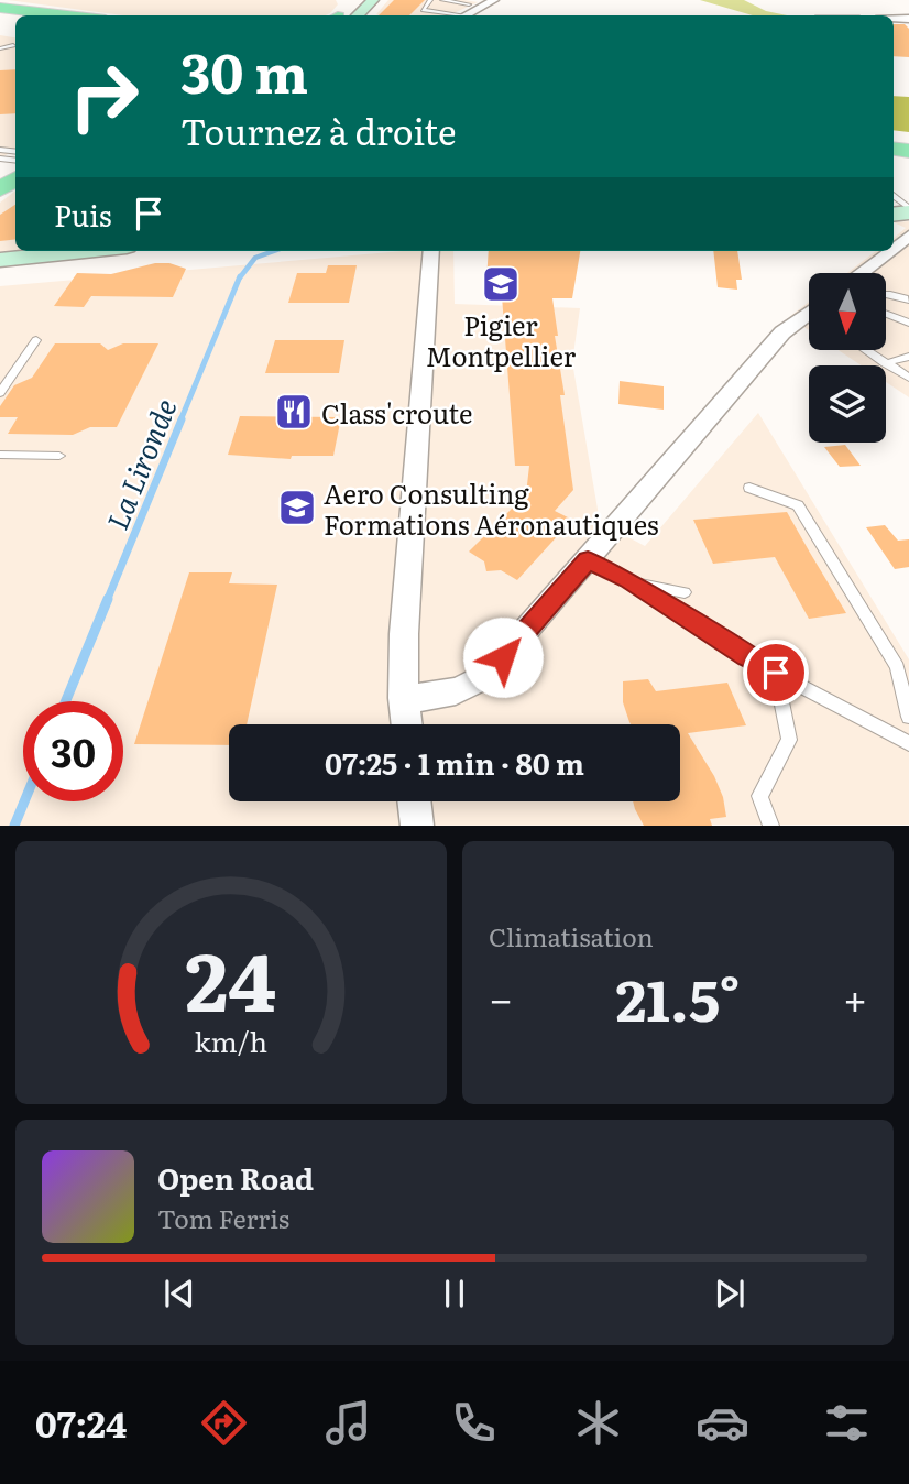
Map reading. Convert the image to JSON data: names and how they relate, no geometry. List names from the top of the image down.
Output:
{
  "water": ["La Lironde"],
  "places": {
    "school or university": ["Pigier Montpellier", "Aero Consulting Formations Aéronautiques"],
    "restaurant": ["Class'croute"]
  },
  "north": "bottom",
  "page": {
    "turn": ["30 m", "Tournez à droite"],
    "then": "Puis",
    "limit": "30",
    "trip": "07:25 · 1 min · 80 m",
    "tile": "Climatisation",
    "heat": ["−", "21.5°", "+"],
    "song": ["Open Road", "Tom Ferris"],
    "tabs": "07:24",
    "gauge": ["24", "km/h"]
  }
}
